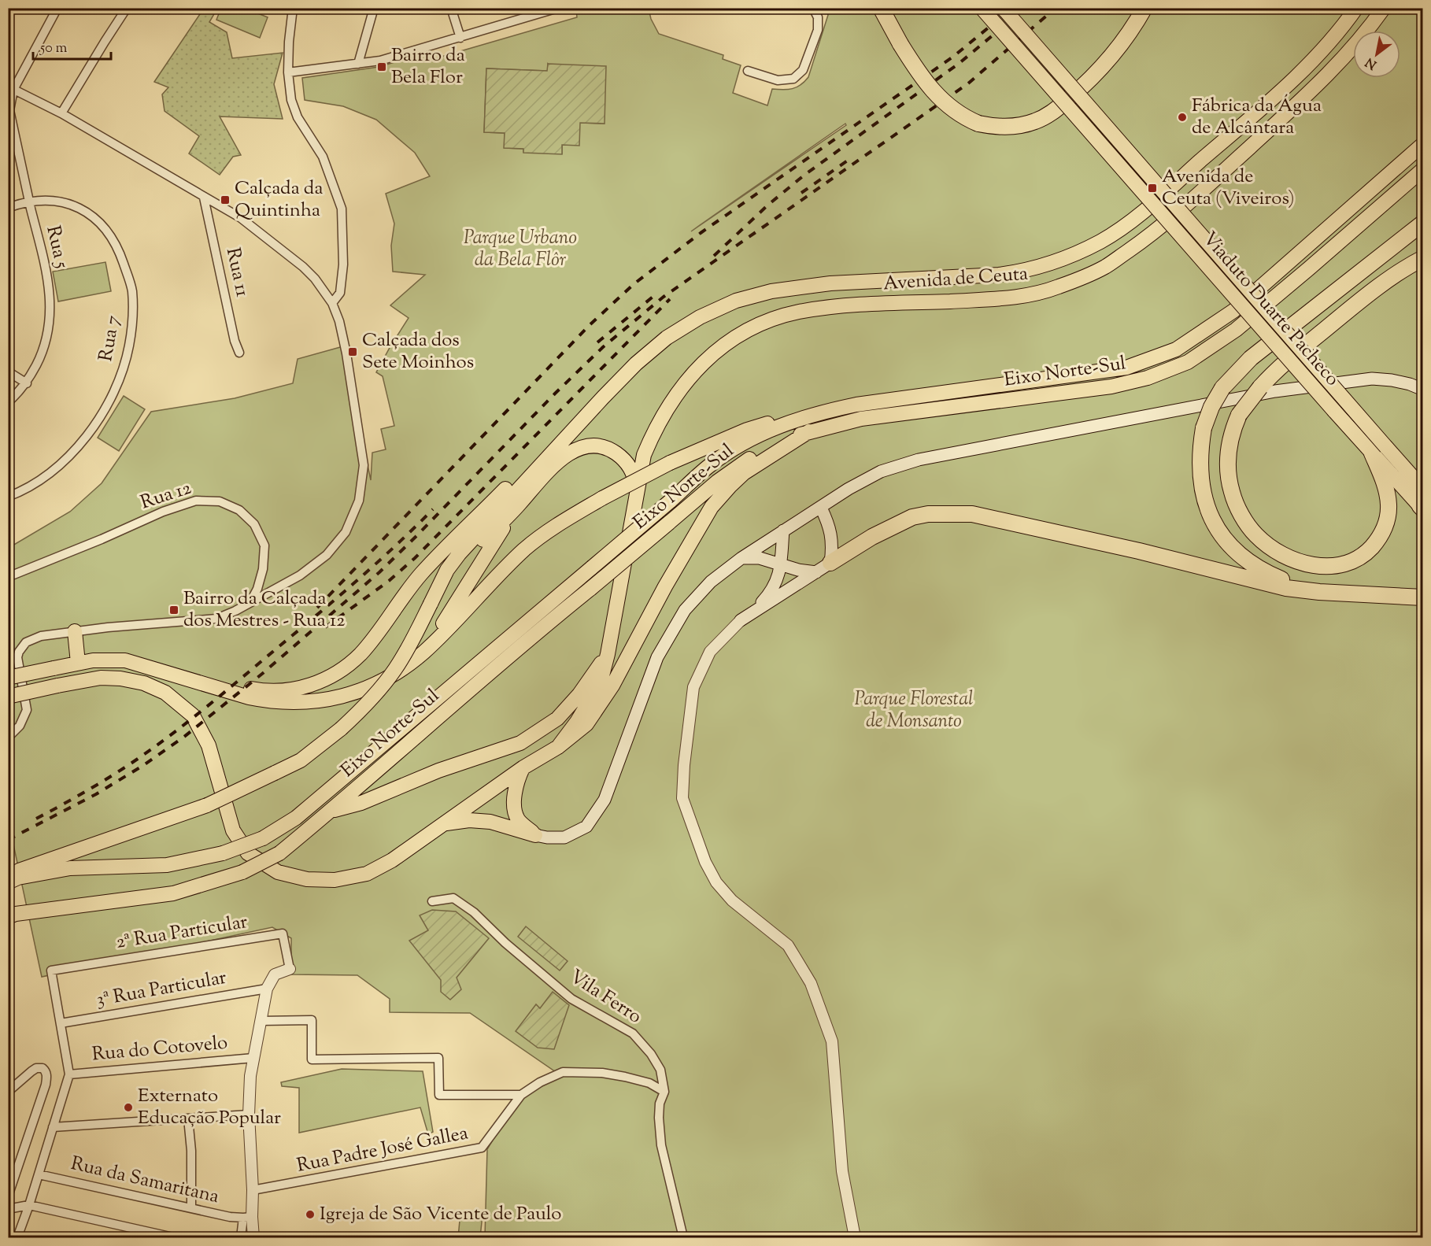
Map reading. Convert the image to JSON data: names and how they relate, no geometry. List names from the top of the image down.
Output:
{
  "streets": {
    "main road": ["Avenida de Ceuta", "Viaduto Duarte Pacheco", "Eixo Norte-Sul"],
    "street": [
      "Rua 5",
      "Rua 11",
      "Rua 7",
      "Rua 12",
      "2ª Rua Particular",
      "3ª Rua Particular",
      "Vila Ferro",
      "Rua do Cotovelo",
      "Rua Padre José Gallea",
      "Rua da Samaritana"
    ]
  },
  "crossings": [
    ["Rua 5", "Rua 7"],
    ["2ª Rua Particular", "3ª Rua Particular"]
  ],
  "parks": ["Parque Urbano da Bela Flôr", "Parque Florestal de Monsanto"],
  "places": {
    "transit": [
      "Bairro da Bela Flor",
      "Avenida de Ceuta (Viveiros)",
      "Calçada da Quintinha",
      "Calçada dos Sete Moinhos",
      "Bairro da Calçada dos Mestres - Rua 12"
    ],
    "other": ["Fábrica da Água de Alcântara", "Externato Educação Popular", "Igreja de São Vicente de Paulo"]
  },
  "scale_bar": "50 m",
  "north": "bottom left"
}
